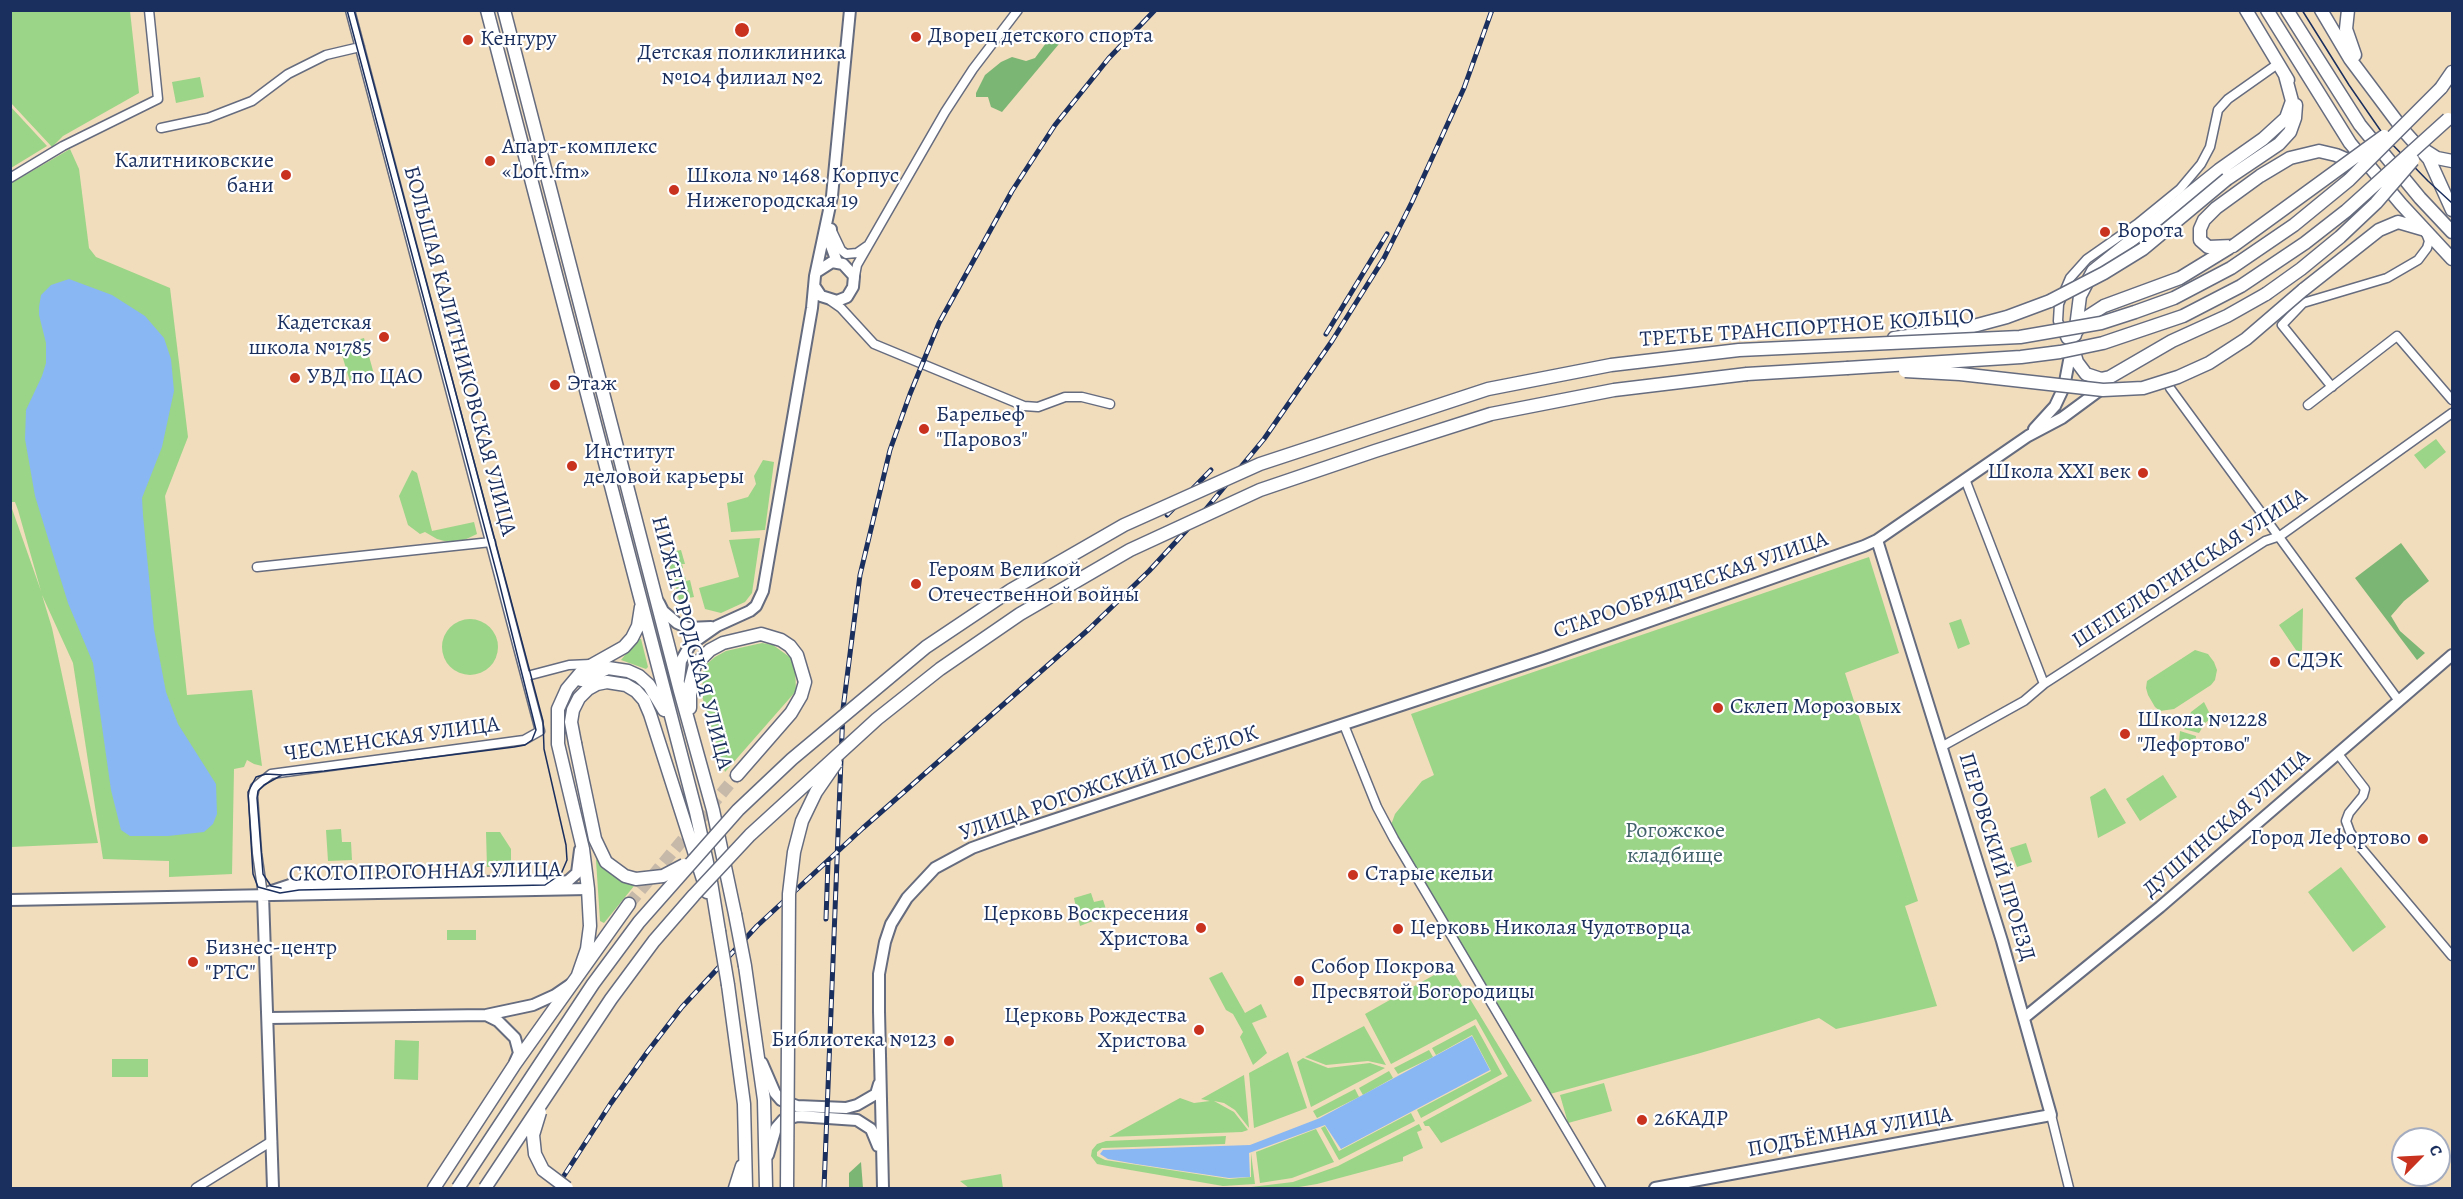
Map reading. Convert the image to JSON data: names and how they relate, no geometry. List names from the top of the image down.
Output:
{
  "streets": {
    "main road": ["ТРЕТЬЕ ТРАНСПОРТНОЕ КОЛЬЦО", "НИЖЕГОРОДСКАЯ УЛИЦА"],
    "street": [
      "БОЛЬШАЯ КАЛИТНИКОВСКАЯ УЛИЦА",
      "ШЕПЕЛЮГИНСКАЯ УЛИЦА",
      "СТАРООБРЯДЧЕСКАЯ УЛИЦА",
      "ЧЕСМЕНСКАЯ УЛИЦА",
      "УЛИЦА РОГОЖСКИЙ ПОСЁЛОК",
      "ДУШИНСКАЯ УЛИЦА",
      "ПЕРОВСКИЙ ПРОЕЗД",
      "СКОТОПРОГОННАЯ УЛИЦА",
      "ПОДЪЁМНАЯ УЛИЦА"
    ]
  },
  "crossings": [
    ["БОЛЬШАЯ КАЛИТНИКОВСКАЯ УЛИЦА", "ЧЕСМЕНСКАЯ УЛИЦА"],
    ["ШЕПЕЛЮГИНСКАЯ УЛИЦА", "ПЕРОВСКИЙ ПРОЕЗД"],
    ["СТАРООБРЯДЧЕСКАЯ УЛИЦА", "УЛИЦА РОГОЖСКИЙ ПОСЁЛОК"],
    ["СТАРООБРЯДЧЕСКАЯ УЛИЦА", "ПЕРОВСКИЙ ПРОЕЗД"],
    ["ЧЕСМЕНСКАЯ УЛИЦА", "СКОТОПРОГОННАЯ УЛИЦА"],
    ["ДУШИНСКАЯ УЛИЦА", "ПЕРОВСКИЙ ПРОЕЗД"],
    ["ПЕРОВСКИЙ ПРОЕЗД", "ПОДЪЁМНАЯ УЛИЦА"]
  ],
  "parks": ["Рогожское кладбище"],
  "places": [
    "Детская поликлиника №104 филиал №2",
    "Дворец детского спорта",
    "Кенгуру",
    "Апарт-комплекс «Loft.fm»",
    "Калитниковские бани",
    "Школа № 1468. Корпус Нижегородская 19",
    "Ворота",
    "Кадетская школа №1785",
    "УВД по ЦАО",
    "Этаж",
    "Барельеф \"Паровоз\"",
    "Институт деловой карьеры",
    "Школа XXI век",
    "Героям Великой Отечественной войны",
    "СДЭК",
    "Склеп Морозовых",
    "Школа №1228 \"Лефортово\"",
    "Город Лефортово",
    "Старые кельи",
    "Церковь Воскресения Христова",
    "Церковь Николая Чудотворца",
    "Бизнес-центр \"РТС\"",
    "Собор Покрова Пресвятой Богородицы",
    "Церковь Рождества Христова",
    "Библиотека №123",
    "26КАДР"
  ],
  "north": "top right"
}
